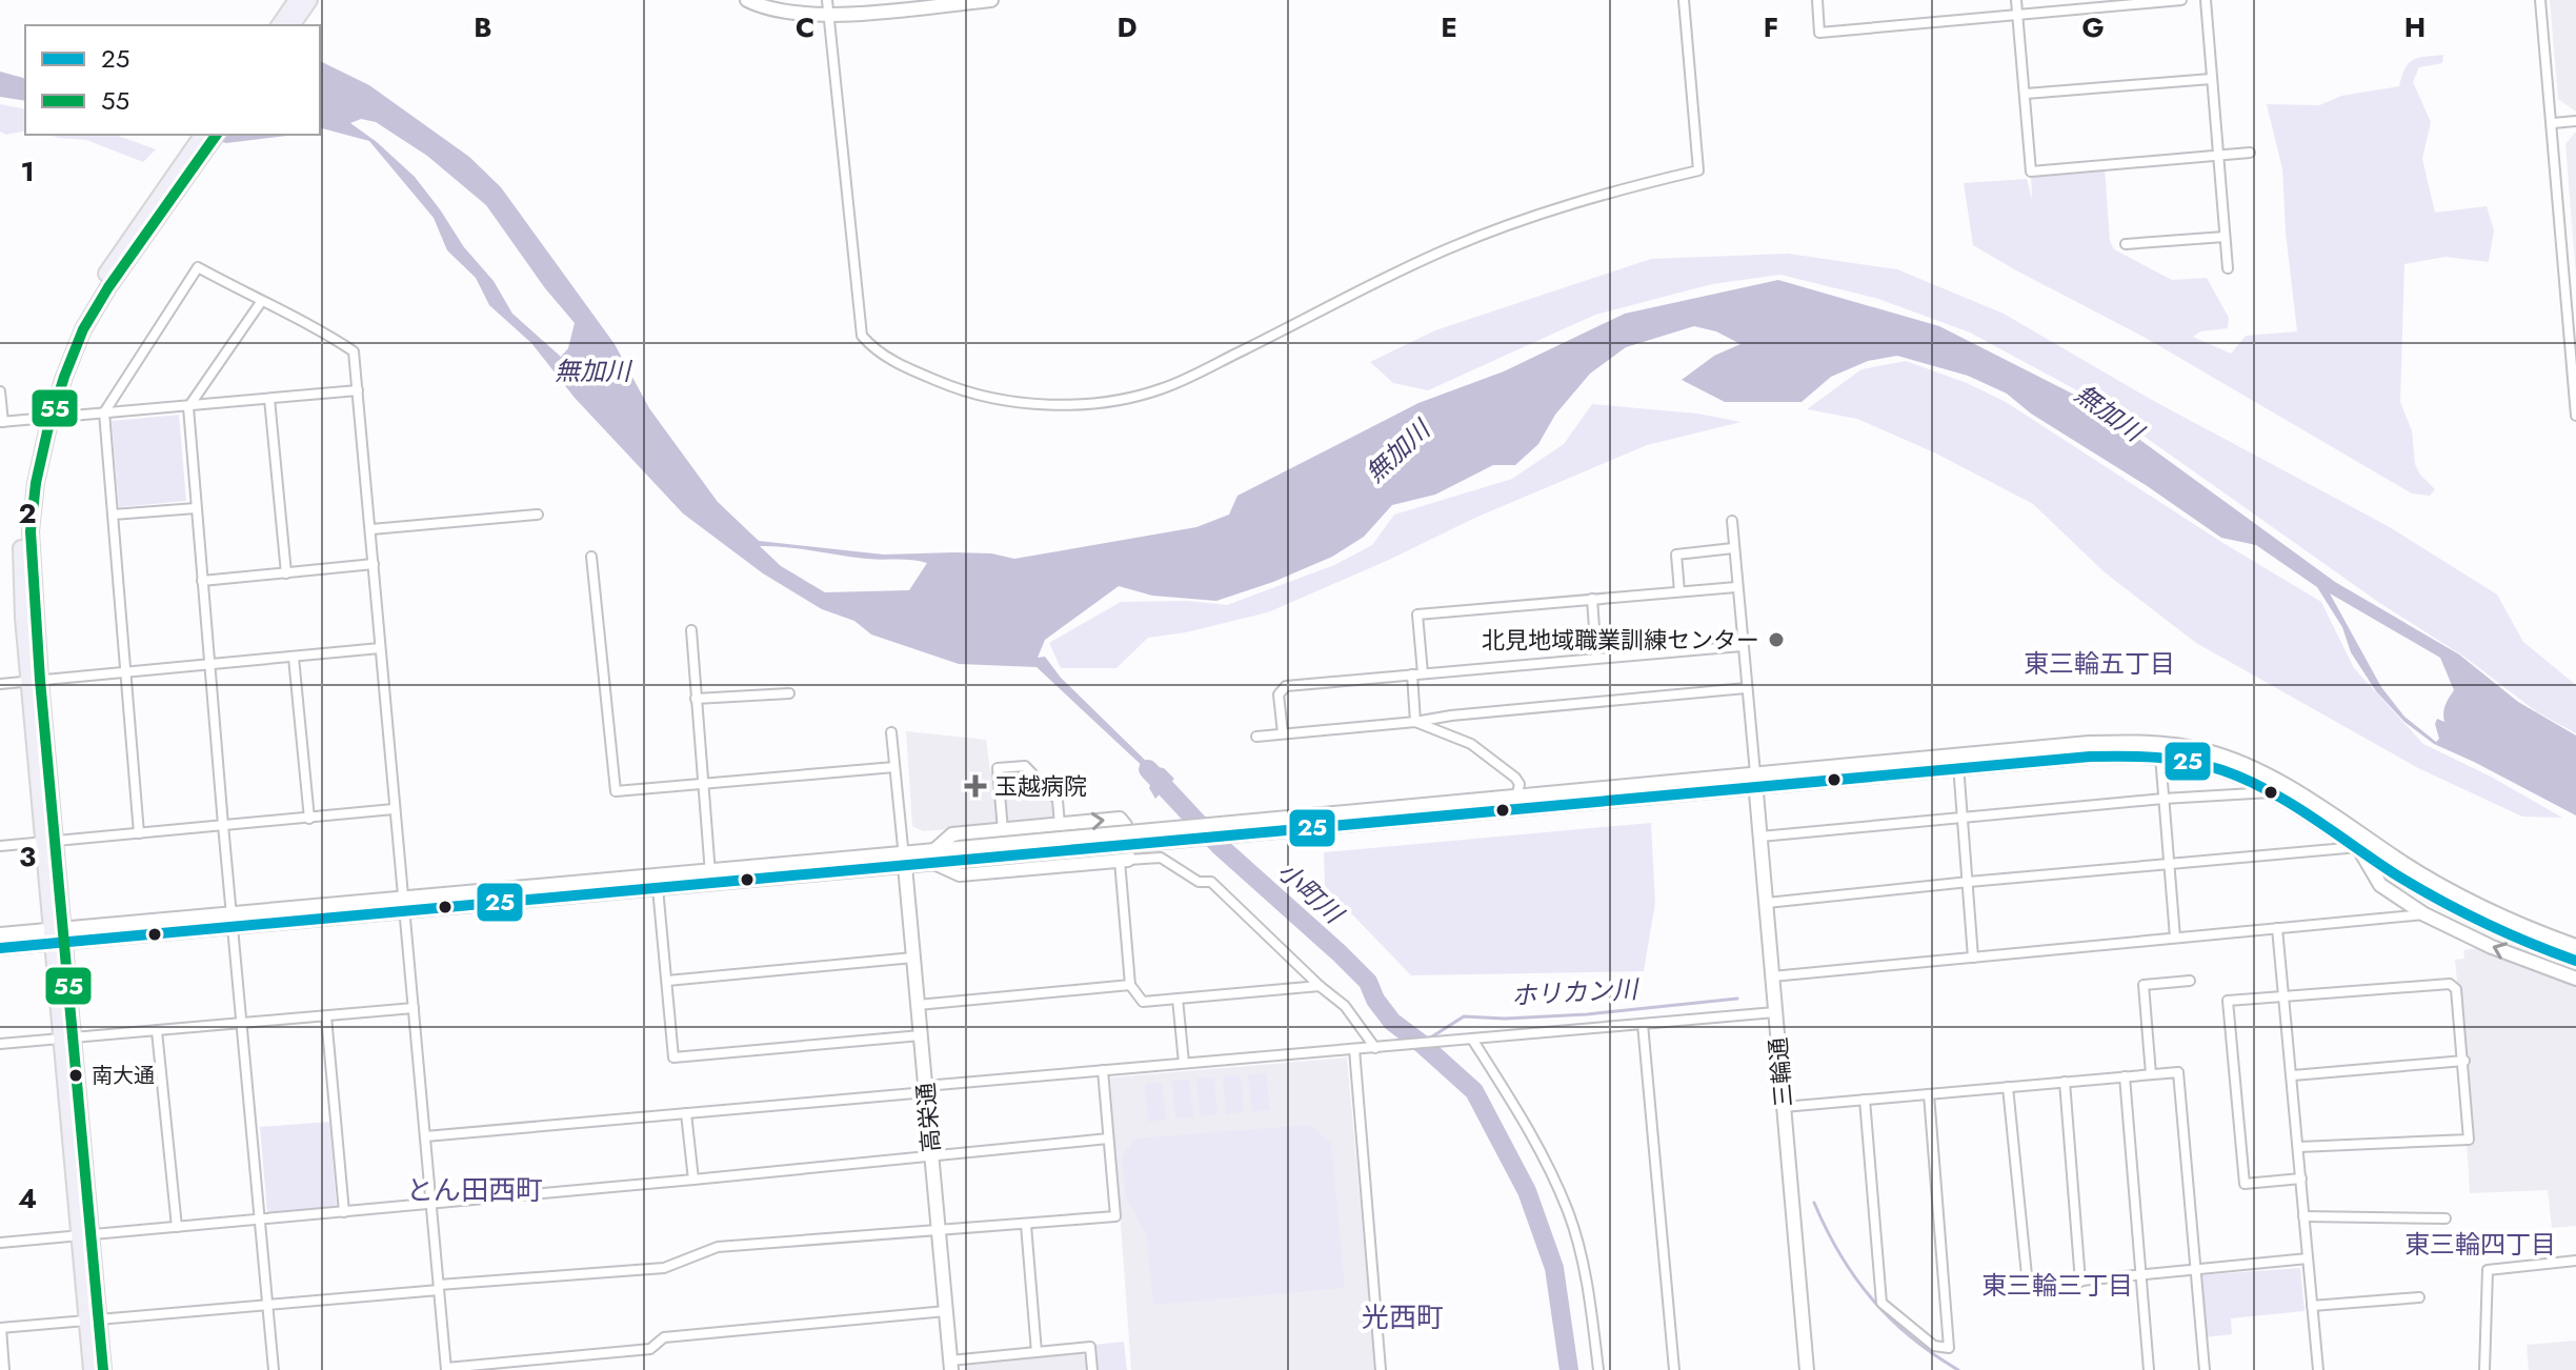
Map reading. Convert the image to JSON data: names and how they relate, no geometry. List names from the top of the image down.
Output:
{
  "streets": {
    "street": ["三輪通", "高栄通"]
  },
  "districts": [
    "東三輪五丁目",
    "とん田西町",
    "東三輪四丁目",
    "東三輪三丁目",
    "光西町"
  ],
  "water": ["無加川", "小町川", "ホリカン川"],
  "places": {
    "other": ["北見地域職業訓練センター", "南大通"],
    "health": ["玉越病院"]
  },
  "lines": ["transit line 55", "transit line 25"],
  "legend": ["25", "55"],
  "grid": {
    "columns": [
      "B",
      "C",
      "D",
      "E",
      "F",
      "G",
      "H"
    ],
    "rows": [
      "1",
      "2",
      "3",
      "4"
    ]
  }
}
